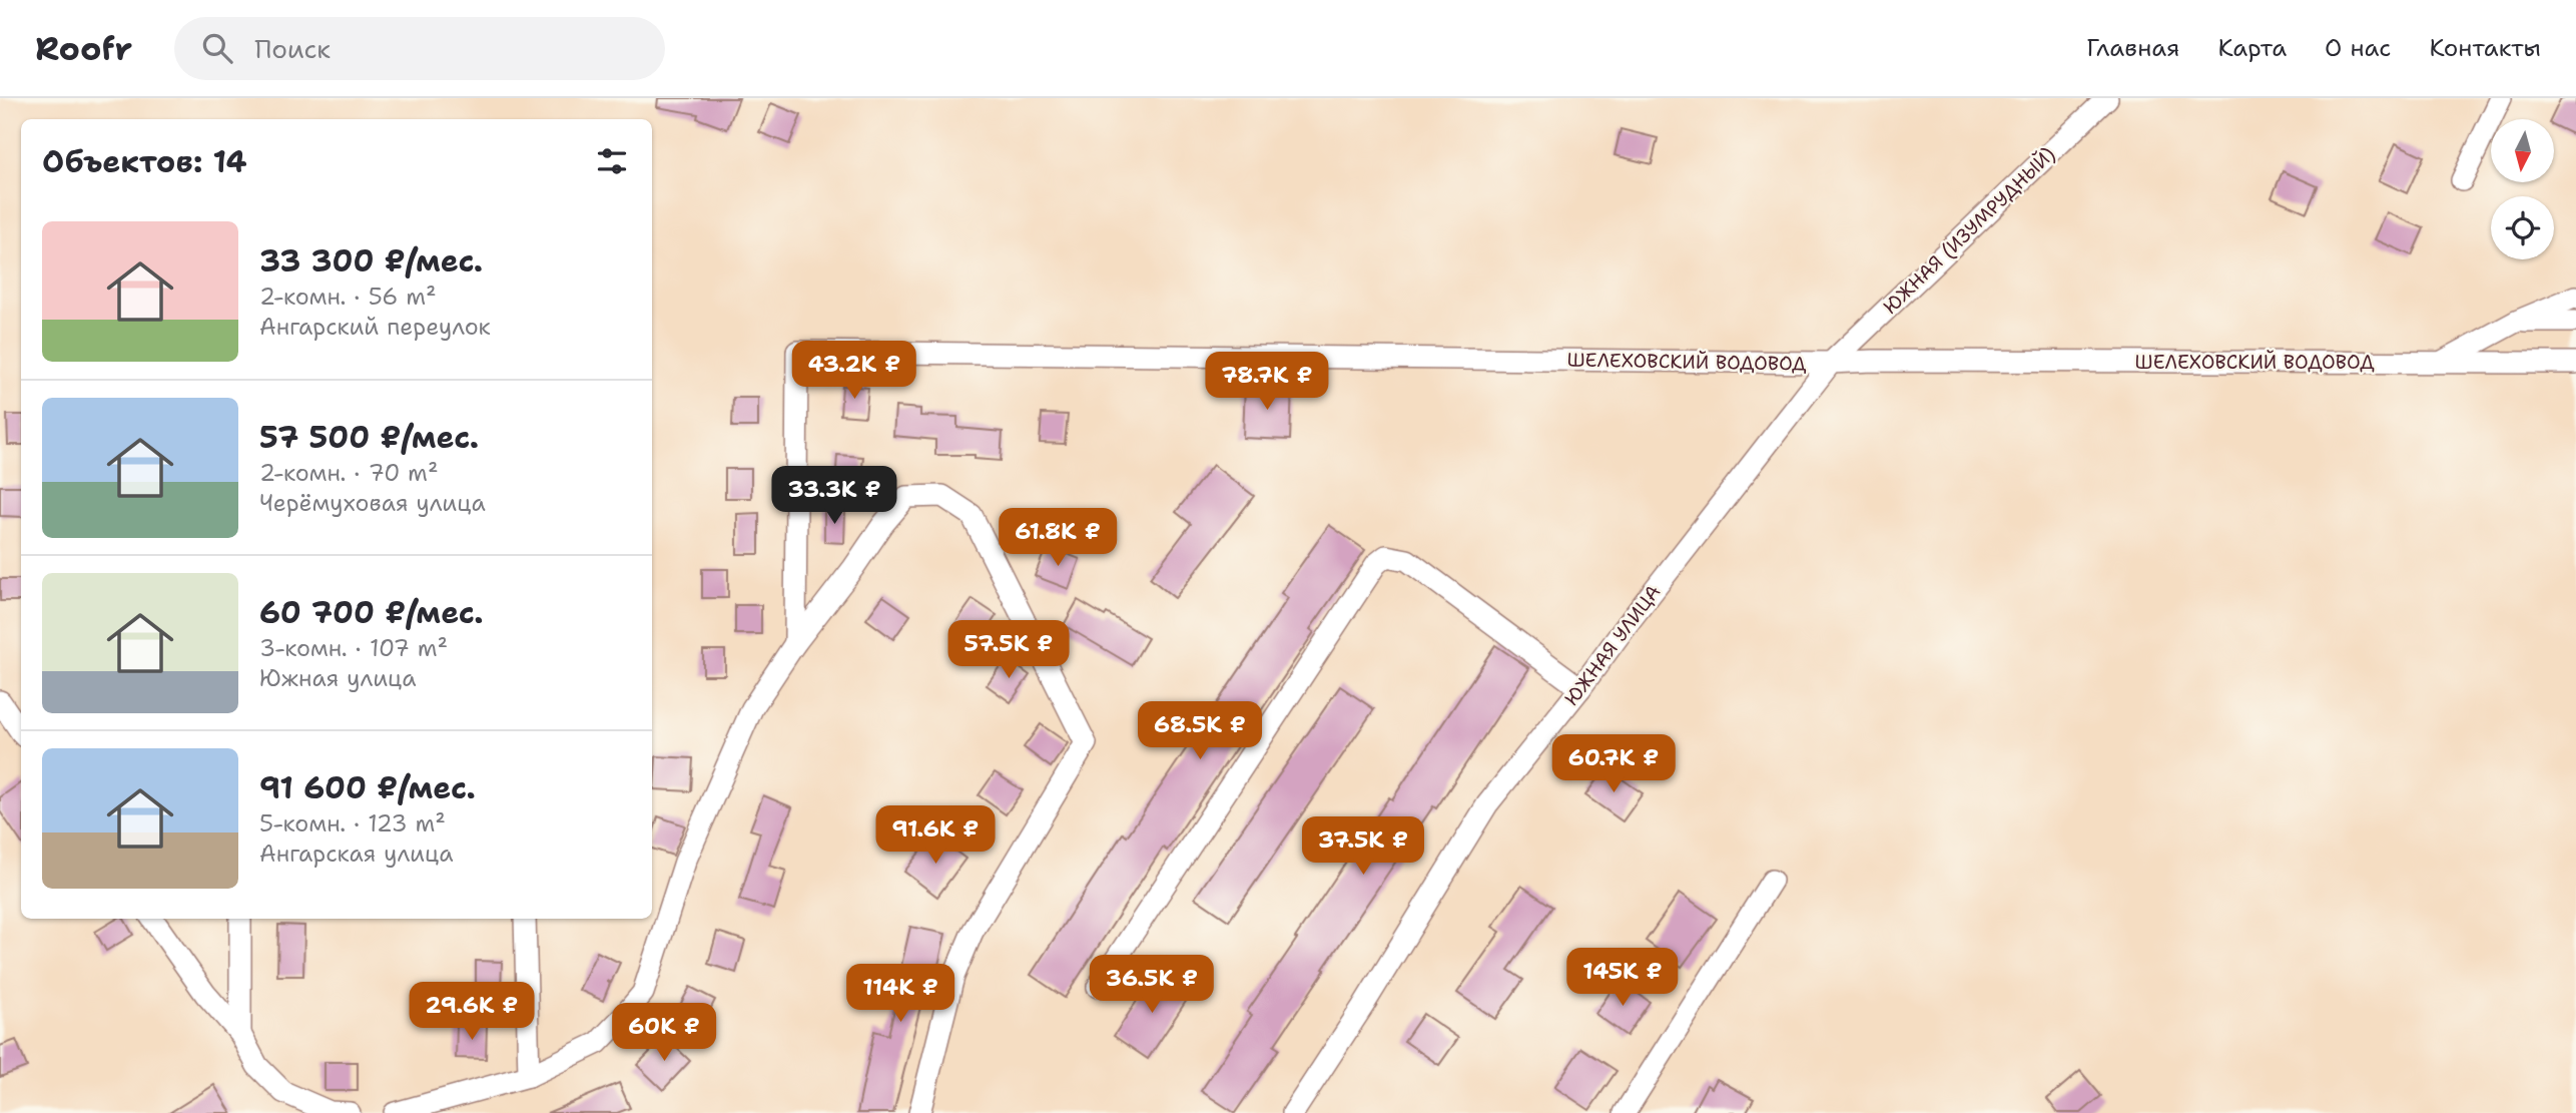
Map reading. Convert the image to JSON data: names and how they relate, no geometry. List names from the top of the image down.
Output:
{
  "streets": {
    "street": ["ЮЖНАЯ (ИЗУМРУДНЫЙ)", "ШЕЛЕХОВСКИЙ ВОДОВОД", "ЮЖНАЯ УЛИЦА"]
  },
  "crossings": [
    ["ЮЖНАЯ (ИЗУМРУДНЫЙ)", "ШЕЛЕХОВСКИЙ ВОДОВОД"],
    ["ЮЖНАЯ (ИЗУМРУДНЫЙ)", "ЮЖНАЯ УЛИЦА"],
    ["ШЕЛЕХОВСКИЙ ВОДОВОД", "ЮЖНАЯ УЛИЦА"]
  ],
  "north": "bottom",
  "page": {
    "header": "Roofr",
    "search": "Поиск",
    "nav": [
      "Главная",
      "Карта",
      "О нас",
      "Контакты"
    ],
    "heading": "Объектов: 14",
    "list": [
      {
        "name": "33 300 ₽/мес.",
        "note": "2-комн. · 56 m² · Ангарский переулок"
      },
      {
        "name": "57 500 ₽/мес.",
        "note": "2-комн. · 70 m² · Черёмуховая улица"
      },
      {
        "name": "60 700 ₽/мес.",
        "note": "3-комн. · 107 m² · Южная улица"
      },
      {
        "name": "91 600 ₽/мес.",
        "note": "5-комн. · 123 m² · Ангарская улица"
      }
    ],
    "price": [
      "43.2K ₽",
      "78.7K ₽",
      "33.3K ₽",
      "61.8K ₽",
      "57.5K ₽",
      "68.5K ₽",
      "60.7K ₽",
      "91.6K ₽",
      "37.5K ₽",
      "145K ₽",
      "36.5K ₽",
      "114K ₽",
      "29.6K ₽",
      "60K ₽"
    ]
  }
}
